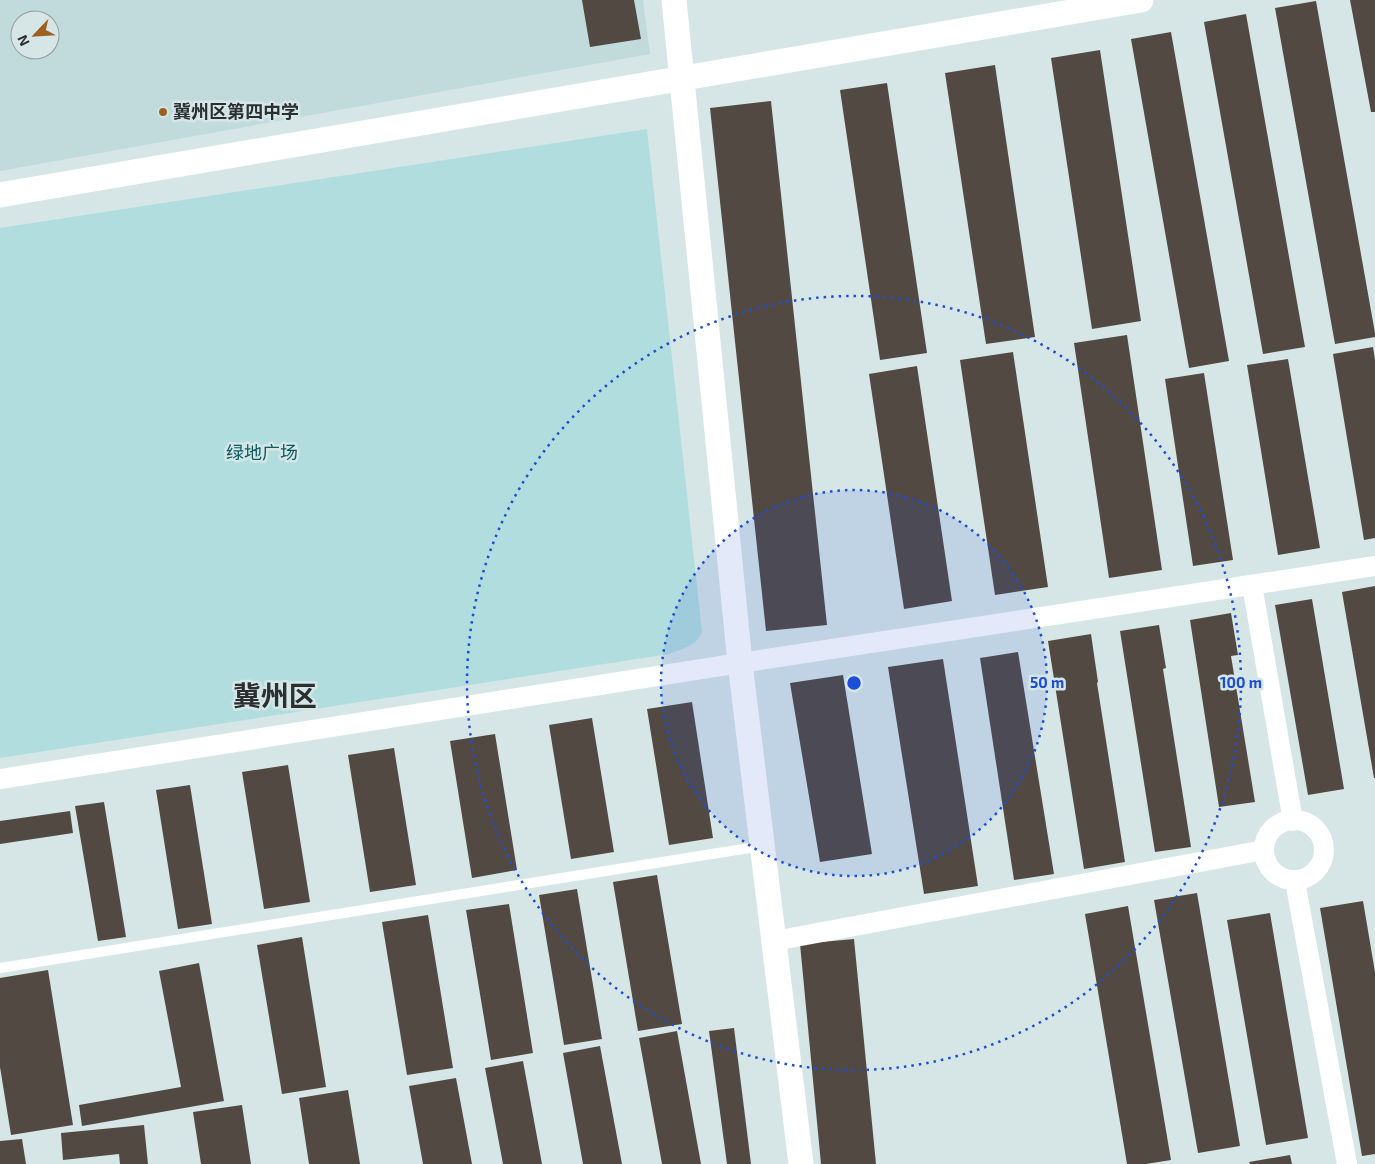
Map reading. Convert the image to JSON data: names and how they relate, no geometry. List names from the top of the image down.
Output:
{
  "districts": ["冀州区"],
  "parks": ["绿地广场"],
  "places": ["冀州区第四中学"],
  "north": "bottom left",
  "rings": ["50 m", "100 m"]
}
